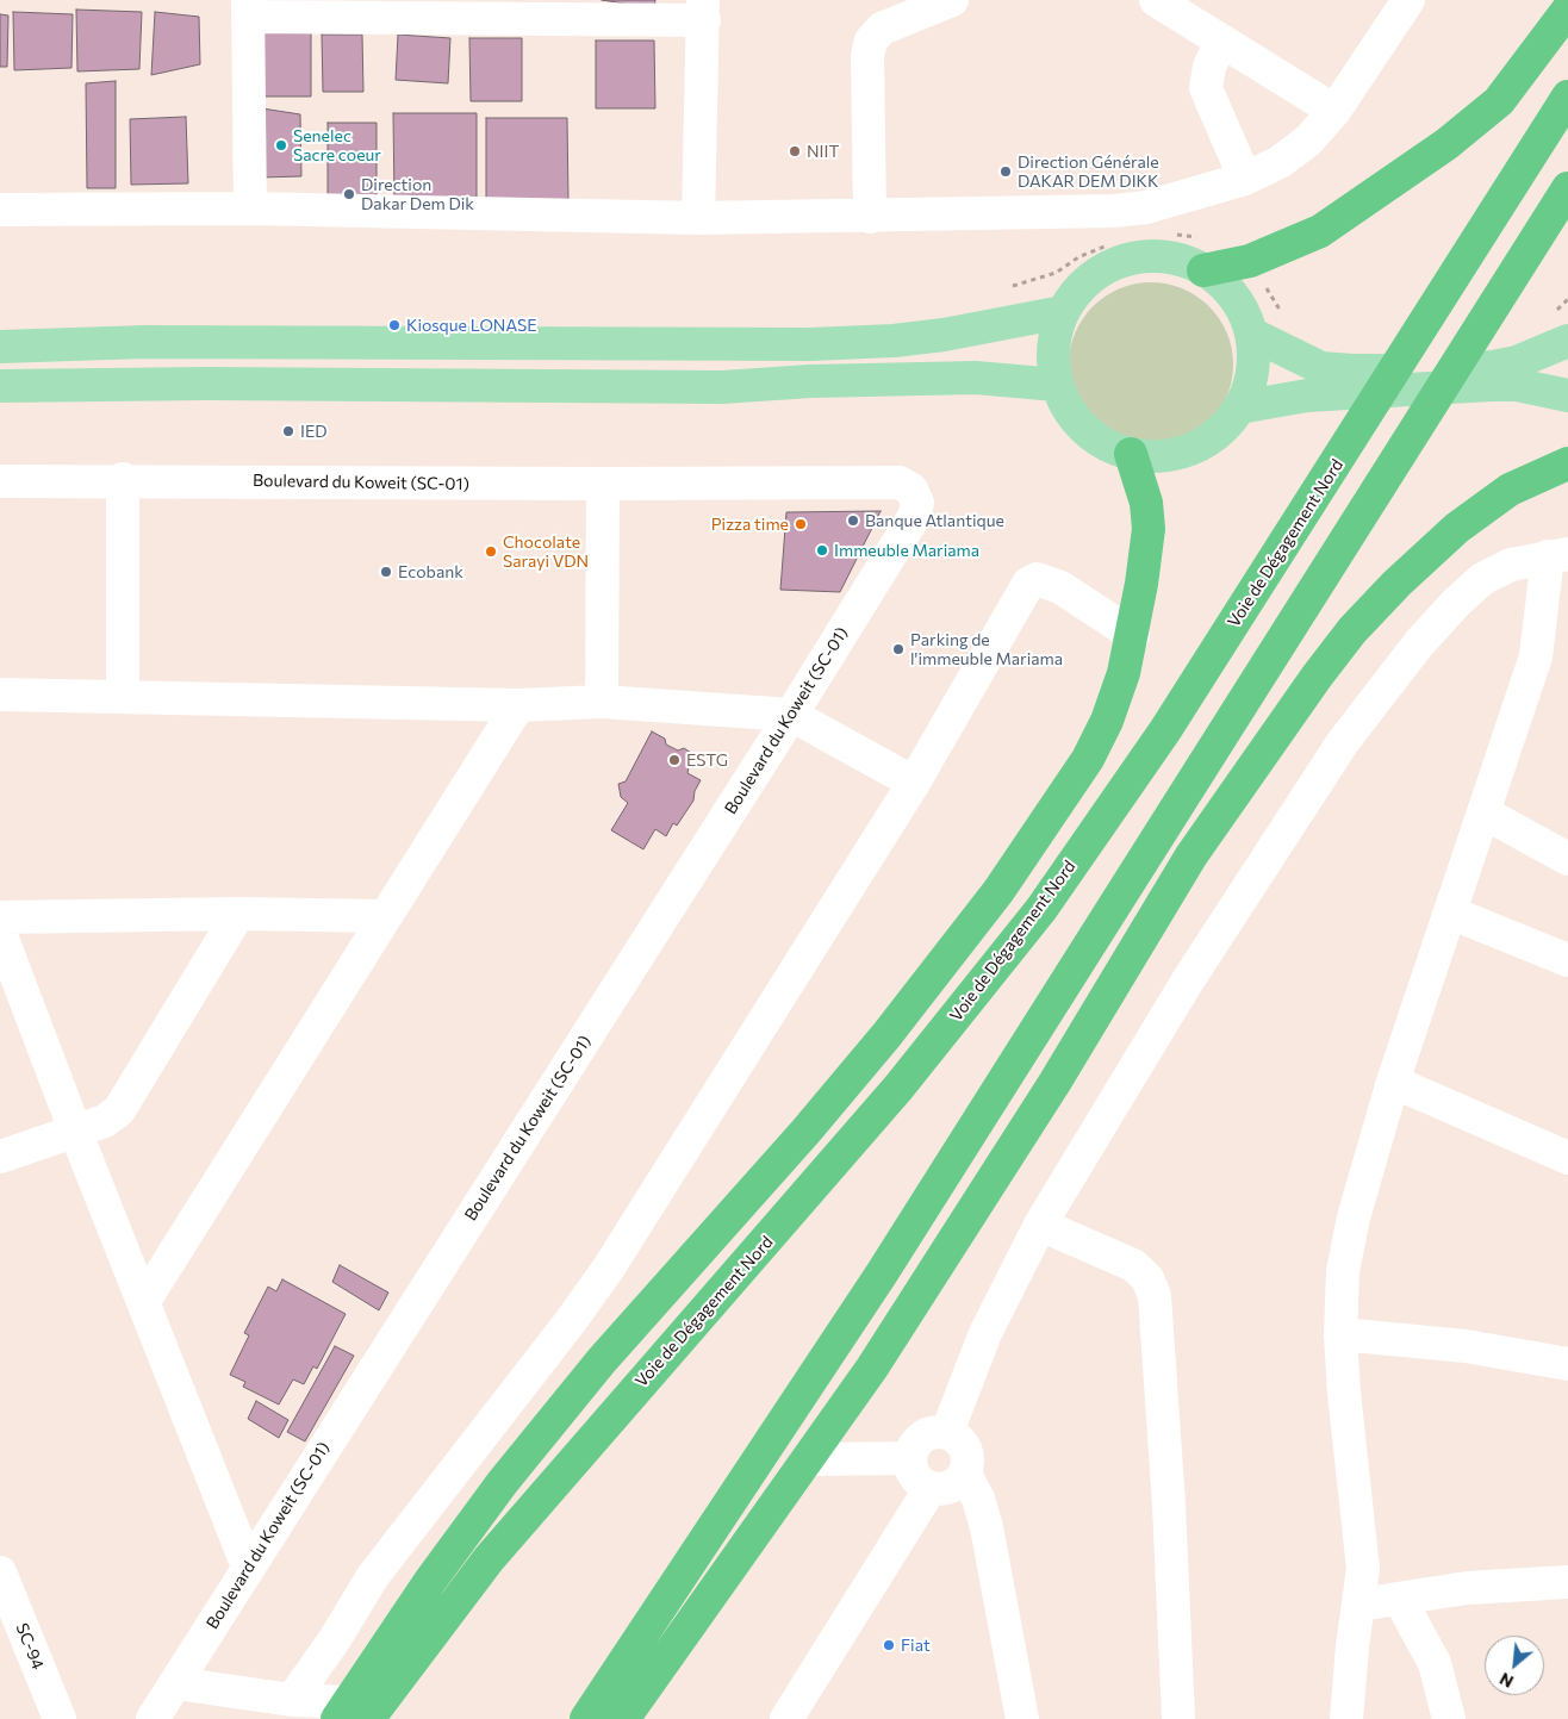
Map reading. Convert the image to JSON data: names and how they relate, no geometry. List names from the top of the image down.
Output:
{
  "streets": {
    "highway": ["Voie de Dégagement Nord"],
    "street": ["Boulevard du Koweit (SC-01)", "SC-94"]
  },
  "places": [
    "Senelec Sacre coeur",
    "NIIT",
    "Direction Générale DAKAR DEM DIKK",
    "Direction Dakar Dem Dik",
    "Kiosque LONASE",
    "IED",
    "Banque Atlantique",
    "Pizza time",
    "Immeuble Mariama",
    "Chocolate Sarayi VDN",
    "Ecobank",
    "Parking de l'immeuble Mariama",
    "ESTG",
    "Fiat"
  ],
  "north": "bottom left"
}
